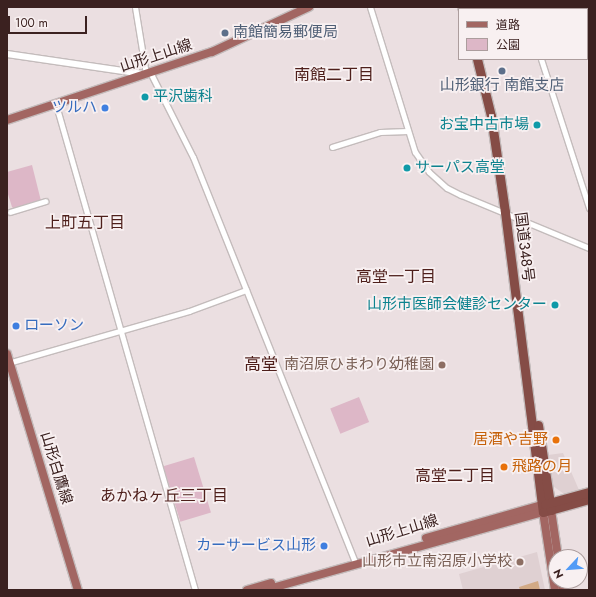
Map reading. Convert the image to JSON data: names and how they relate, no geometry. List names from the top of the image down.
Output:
{
  "streets": {
    "highway": ["国道348号"],
    "main road": ["山形上山線", "山形白鷹線"]
  },
  "crossings": [
    ["山形上山線", "国道348号"]
  ],
  "districts": [
    "南館二丁目",
    "上町五丁目",
    "高堂一丁目",
    "高堂",
    "高堂二丁目",
    "あかねヶ丘三丁目"
  ],
  "places": [
    "南館簡易郵便局",
    "山形銀行 南館支店",
    "平沢歯科",
    "ツルハ",
    "お宝中古市場",
    "サーパス高堂",
    "山形市医師会健診センター",
    "ローソン",
    "南沼原ひまわり幼稚園",
    "居酒や吉野",
    "飛路の月",
    "カーサービス山形",
    "山形市立南沼原小学校"
  ],
  "legend": ["道路", "公園"],
  "scale_bar": "100 m",
  "north": "bottom left"
}
